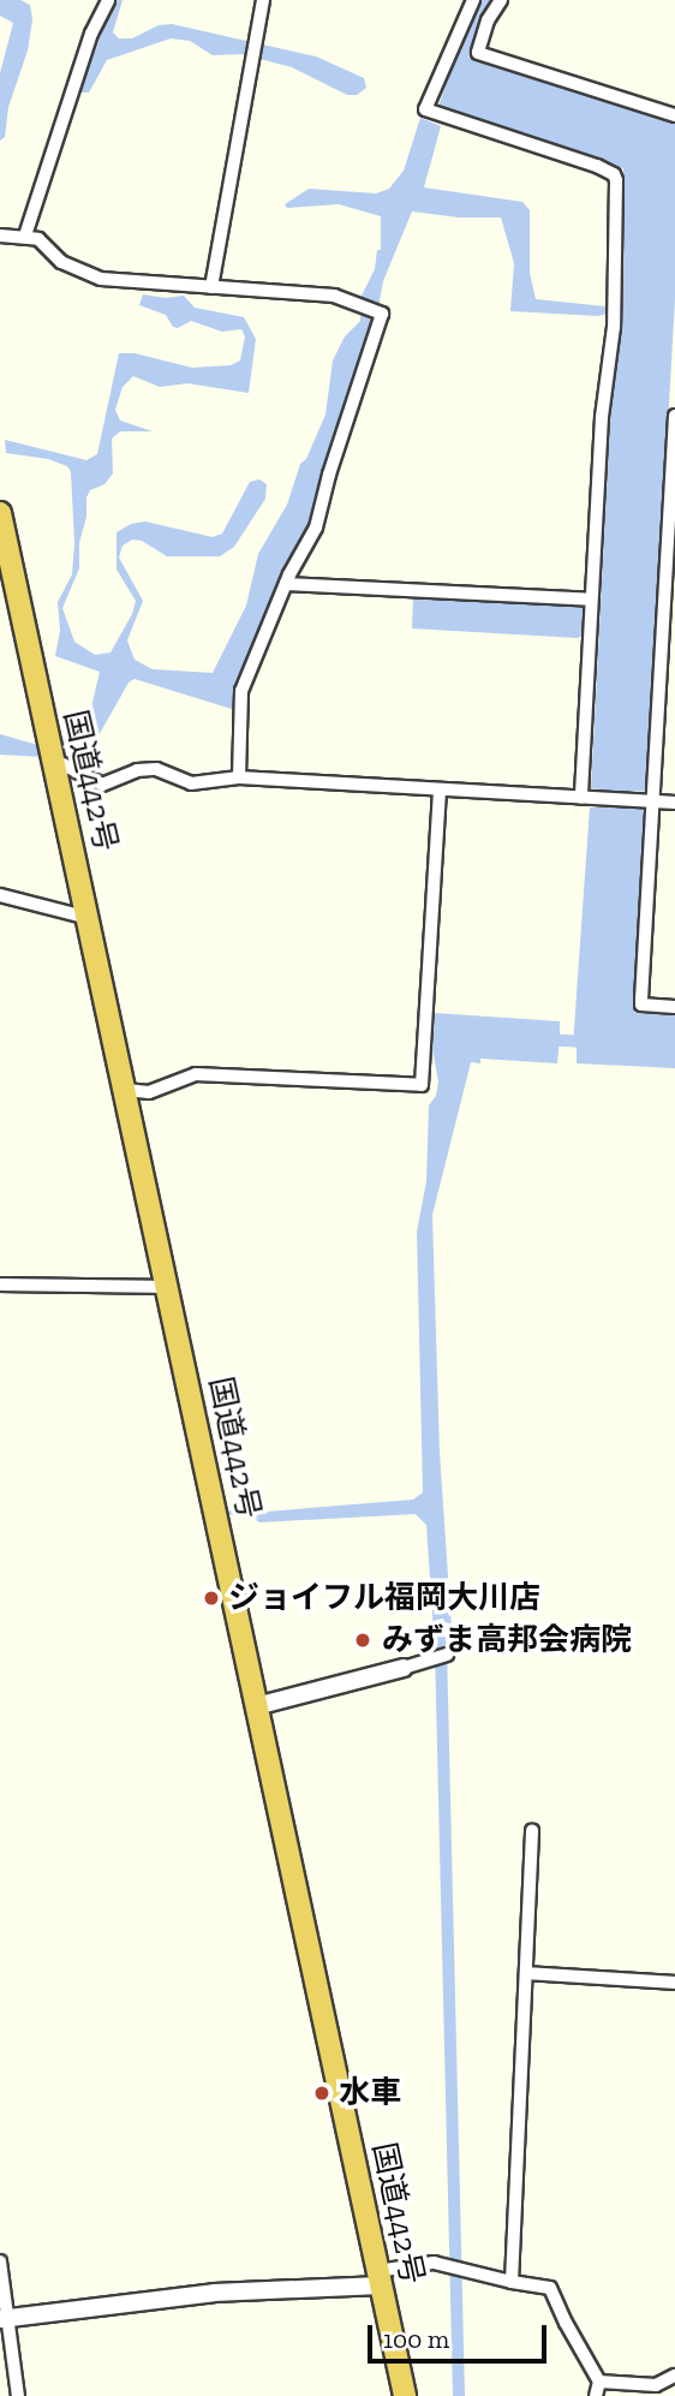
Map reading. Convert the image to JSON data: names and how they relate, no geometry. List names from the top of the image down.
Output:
{
  "streets": {
    "highway": ["国道442号"]
  },
  "places": ["ジョイフル福岡大川店", "みずま高邦会病院", "水車"],
  "scale_bar": "100 m"
}
